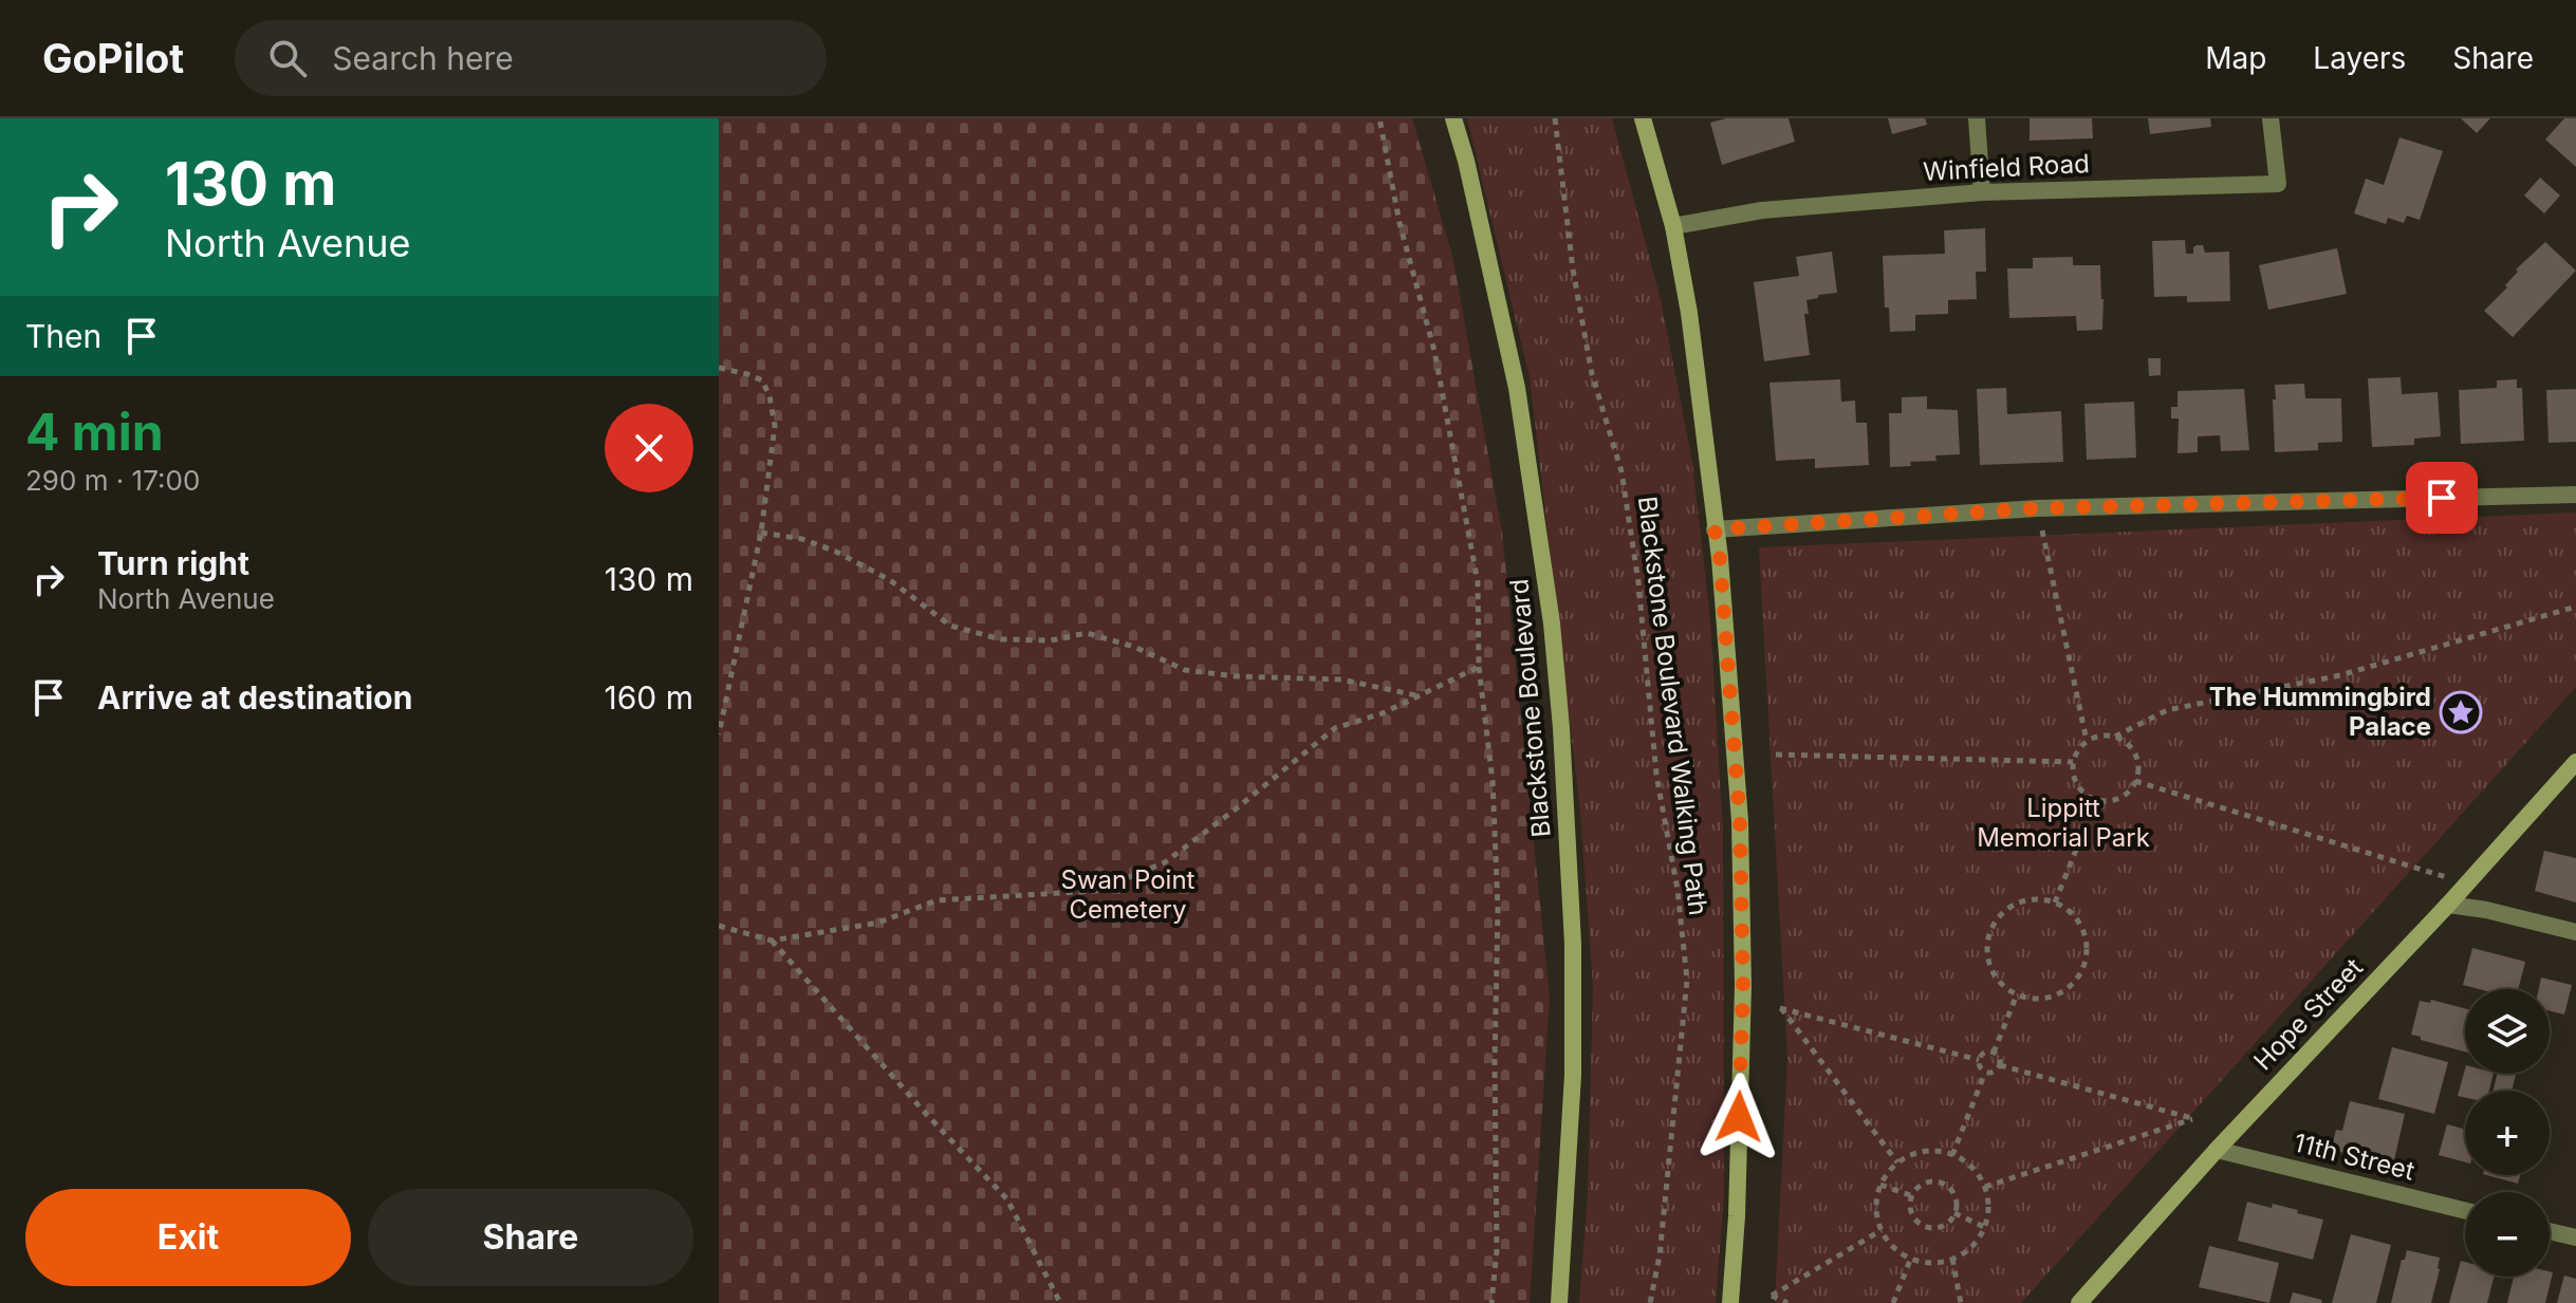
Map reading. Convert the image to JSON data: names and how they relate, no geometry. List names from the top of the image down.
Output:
{
  "streets": {
    "main road": ["Blackstone Boulevard", "Hope Street"],
    "street": ["Winfield Road", "11th Street"],
    "path": ["Blackstone Boulevard Walking Path"]
  },
  "crossings": [
    ["Hope Street", "11th Street"]
  ],
  "parks": ["Lippitt Memorial Park", "Swan Point Cemetery"],
  "places": {
    "place": ["The Hummingbird Palace"]
  },
  "page": {
    "header": "GoPilot",
    "search": "Search here",
    "nav": ["Map", "Layers", "Share"],
    "turn": ["130 m", "North Avenue"],
    "then": "Then",
    "heading": ["4 min", "290 m · 17:00"],
    "list": [
      {
        "name": "Turn right",
        "note": "North Avenue",
        "value": "130 m"
      },
      {
        "name": "Arrive at destination",
        "value": "160 m"
      }
    ],
    "map_buttons": ["+", "−"],
    "buttons": ["Exit", "Share"]
  }
}
